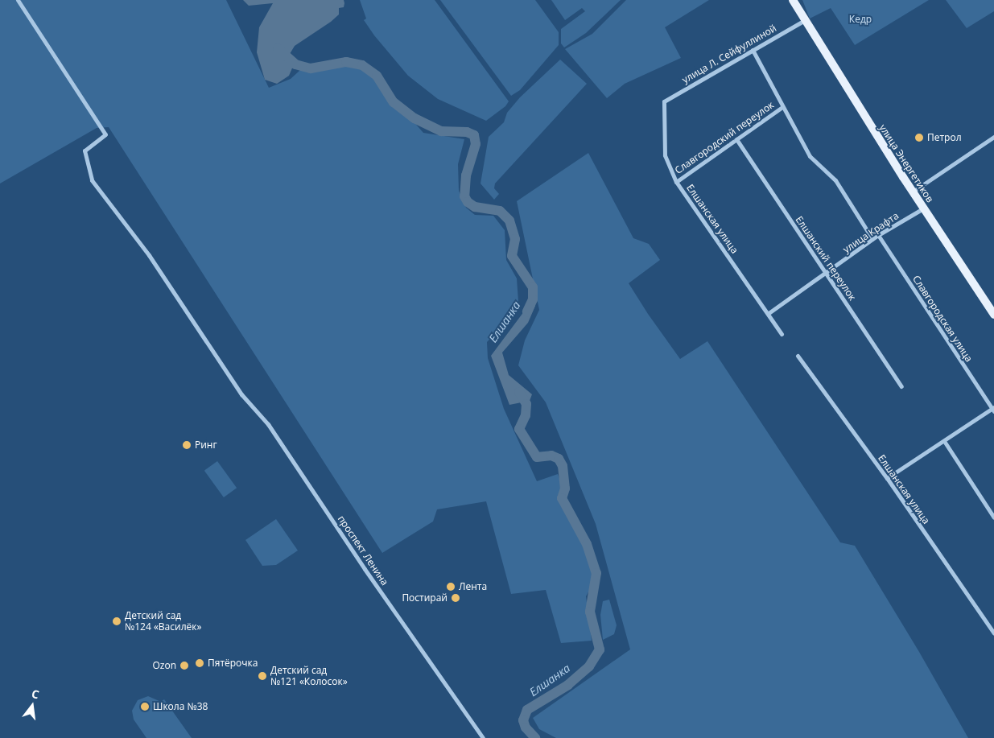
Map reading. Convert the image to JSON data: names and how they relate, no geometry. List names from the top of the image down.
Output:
{
  "streets": {
    "main road": ["улица Энергетиков"],
    "street": [
      "улица Л. Сейфуллиной",
      "Славгородский переулок",
      "Елшанская улица",
      "улица Крафта",
      "Елшанский переулок",
      "Славгородская улица",
      "проспект Ленина"
    ]
  },
  "crossings": [
    ["улица Л. Сейфуллиной", "улица Энергетиков"],
    ["улица Л. Сейфуллиной", "Елшанская улица"],
    ["Славгородский переулок", "Елшанская улица"],
    ["Славгородский переулок", "Елшанский переулок"],
    ["улица Энергетиков", "улица Крафта"],
    ["Елшанская улица", "улица Крафта"],
    ["улица Крафта", "Елшанский переулок"],
    ["улица Крафта", "Славгородская улица"]
  ],
  "water": ["Елшанка"],
  "parks": ["Кедр"],
  "places": [
    "Петрол",
    "Ринг",
    "Лента",
    "Постирай",
    "Детский сад №124 «Василёк»",
    "Пятёрочка",
    "Ozon",
    "Детский сад №121 «Колосок»",
    "Школа №38"
  ],
  "north": "top"
}
